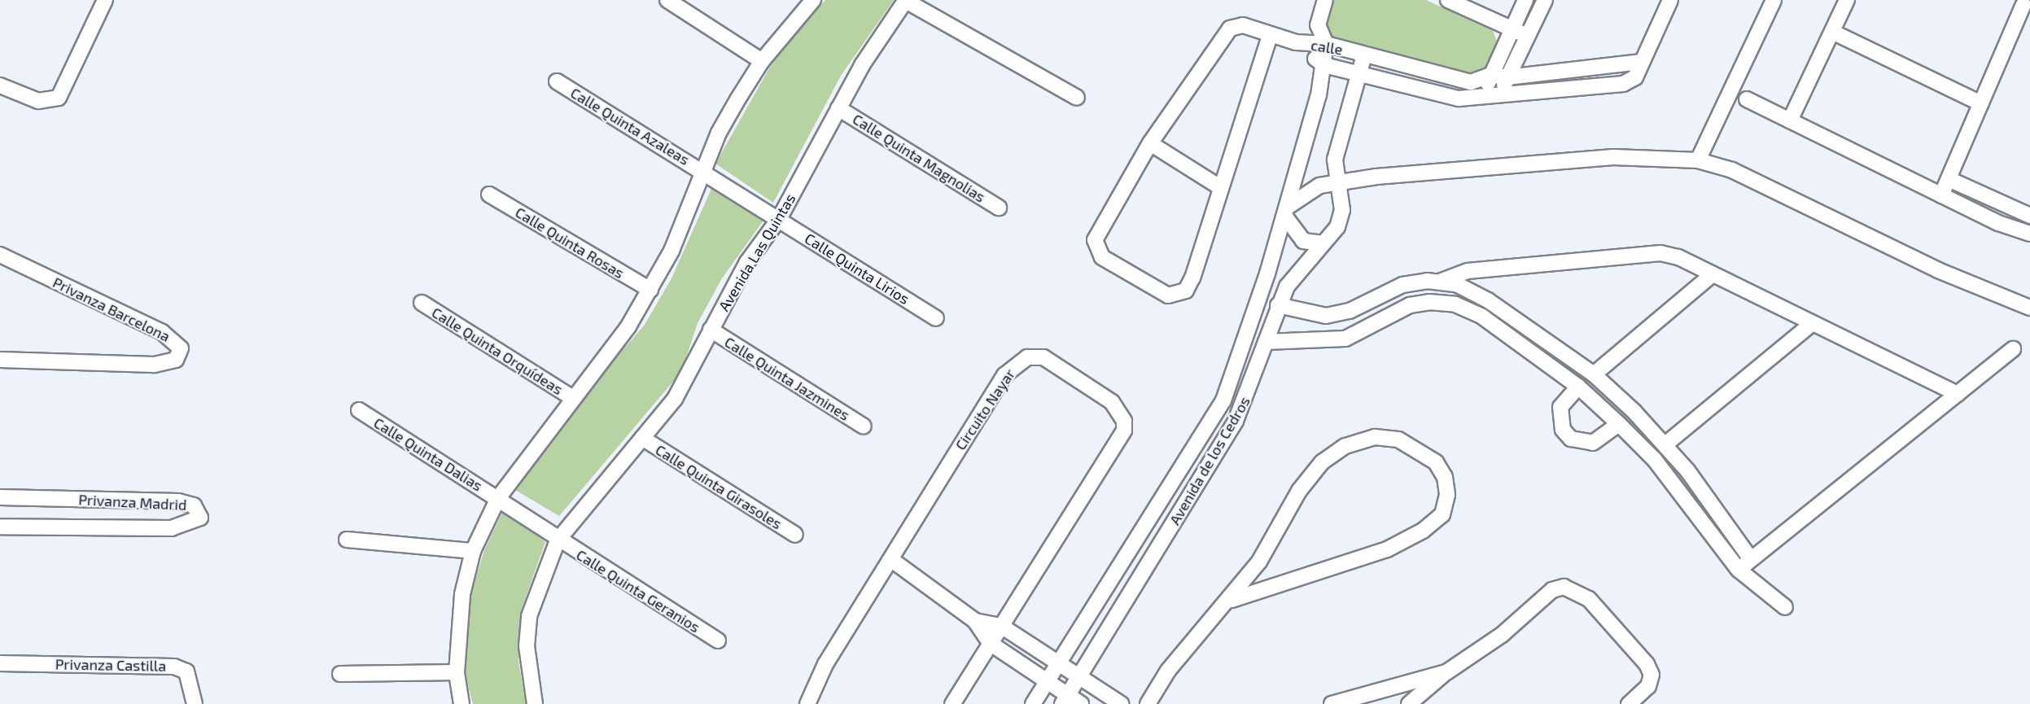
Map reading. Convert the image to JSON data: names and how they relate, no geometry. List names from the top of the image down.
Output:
{
  "streets": {
    "street": [
      "calle",
      "Calle Quinta Azaleas",
      "Calle Quinta Magnolias",
      "Calle Quinta Rosas",
      "Avenida Las Quintas",
      "Calle Quinta Lirios",
      "Privanza Barcelona",
      "Calle Quinta Orquídeas",
      "Calle Quinta Jazmines",
      "Circuito Nayar",
      "Calle Quinta Dalias",
      "Avenida de los Cedros",
      "Calle Quinta Girasoles",
      "Privanza Madrid",
      "Calle Quinta Geranios",
      "Privanza Castilla"
    ]
  },
  "crossings": [
    ["calle", "Avenida de los Cedros"],
    ["Calle Quinta Azaleas", "Avenida Las Quintas"],
    ["Calle Quinta Azaleas", "Calle Quinta Lirios"],
    ["Calle Quinta Magnolias", "Avenida Las Quintas"],
    ["Avenida Las Quintas", "Calle Quinta Lirios"],
    ["Avenida Las Quintas", "Calle Quinta Jazmines"],
    ["Avenida Las Quintas", "Calle Quinta Dalias"],
    ["Avenida Las Quintas", "Calle Quinta Girasoles"],
    ["Avenida Las Quintas", "Calle Quinta Geranios"],
    ["Calle Quinta Dalias", "Calle Quinta Geranios"]
  ]
}
